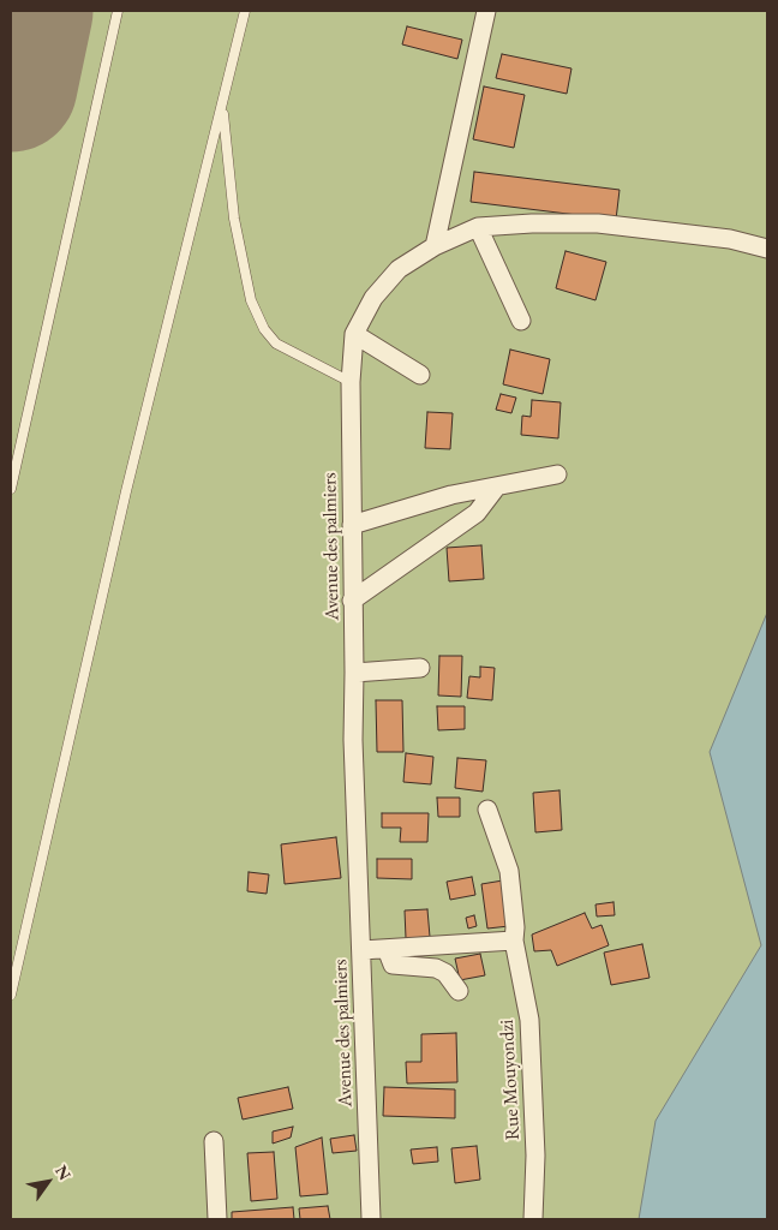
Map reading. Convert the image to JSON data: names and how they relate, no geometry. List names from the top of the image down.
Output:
{
  "streets": {
    "street": ["Avenue des palmiers", "Rue Mouyondzi"]
  },
  "north": "top right"
}
